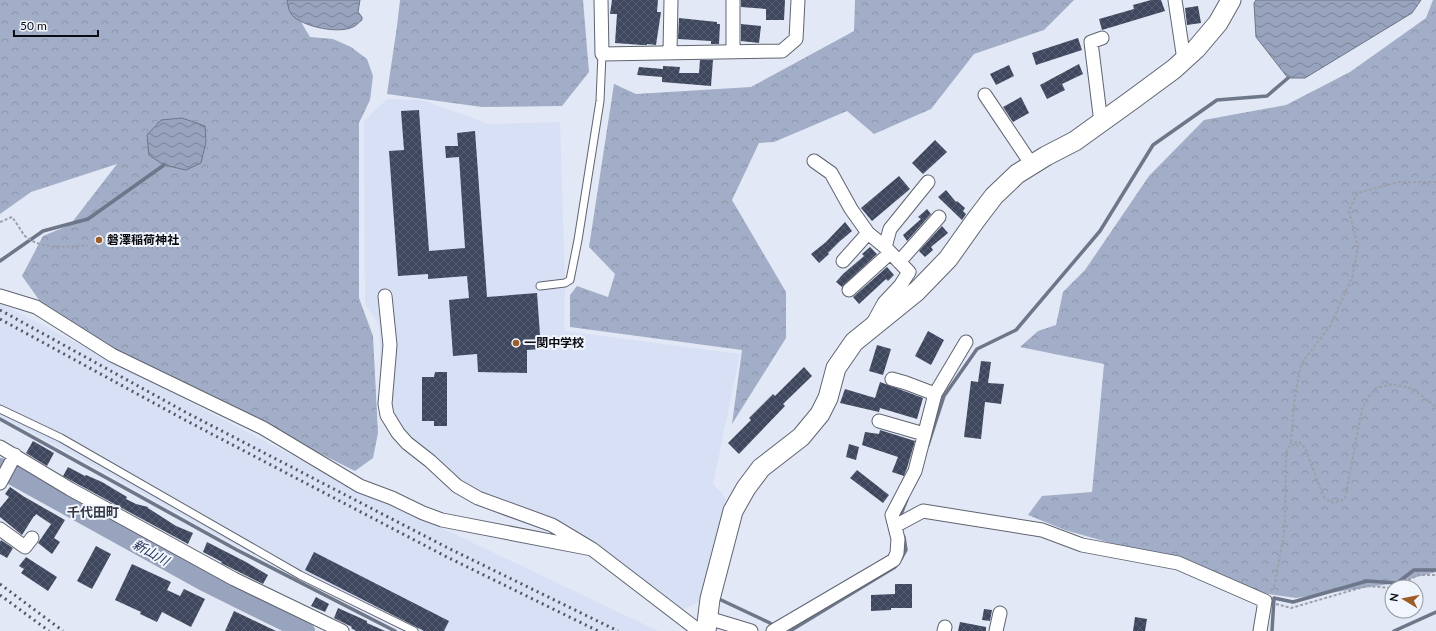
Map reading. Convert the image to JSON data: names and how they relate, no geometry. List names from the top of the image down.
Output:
{
  "districts": ["千代田町"],
  "water": ["新山川"],
  "places": ["磐澤稲荷神社", "一関中学校"],
  "scale_bar": "50 m",
  "north": "left"
}
